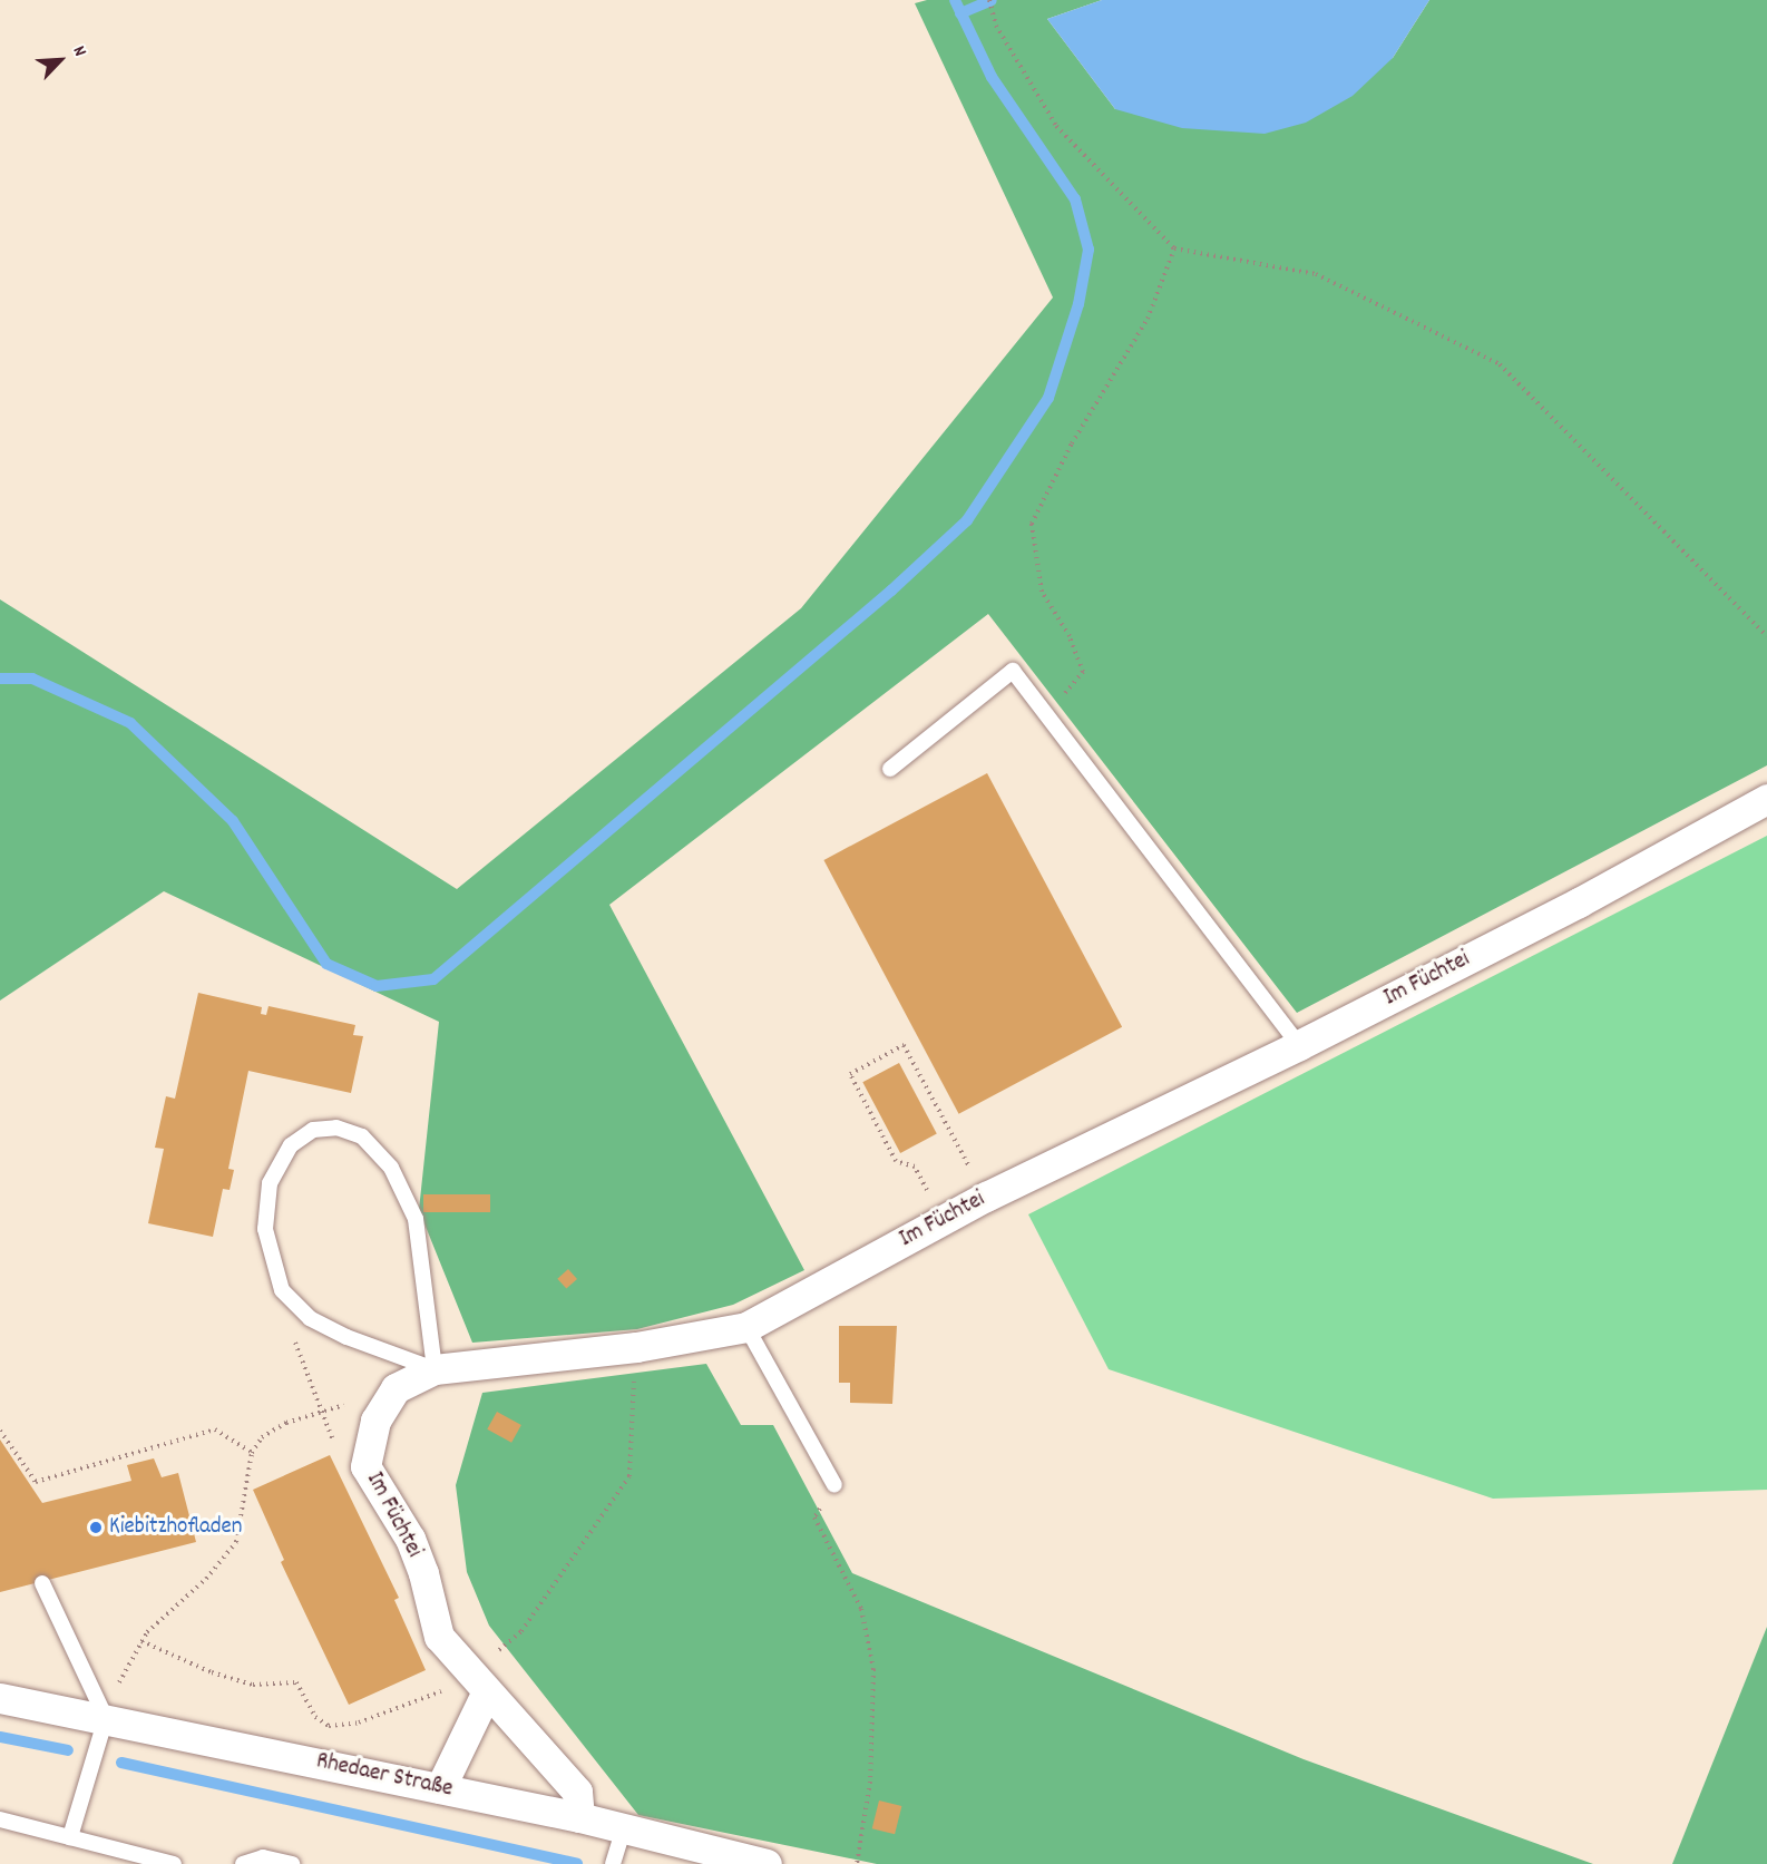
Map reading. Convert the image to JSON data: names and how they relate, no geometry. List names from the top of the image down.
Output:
{
  "streets": {
    "street": ["Im Füchtei", "Rhedaer Straße"]
  },
  "crossings": [
    ["Im Füchtei", "Rhedaer Straße"]
  ],
  "places": ["Kiebitzhofladen"],
  "north": "top right"
}
